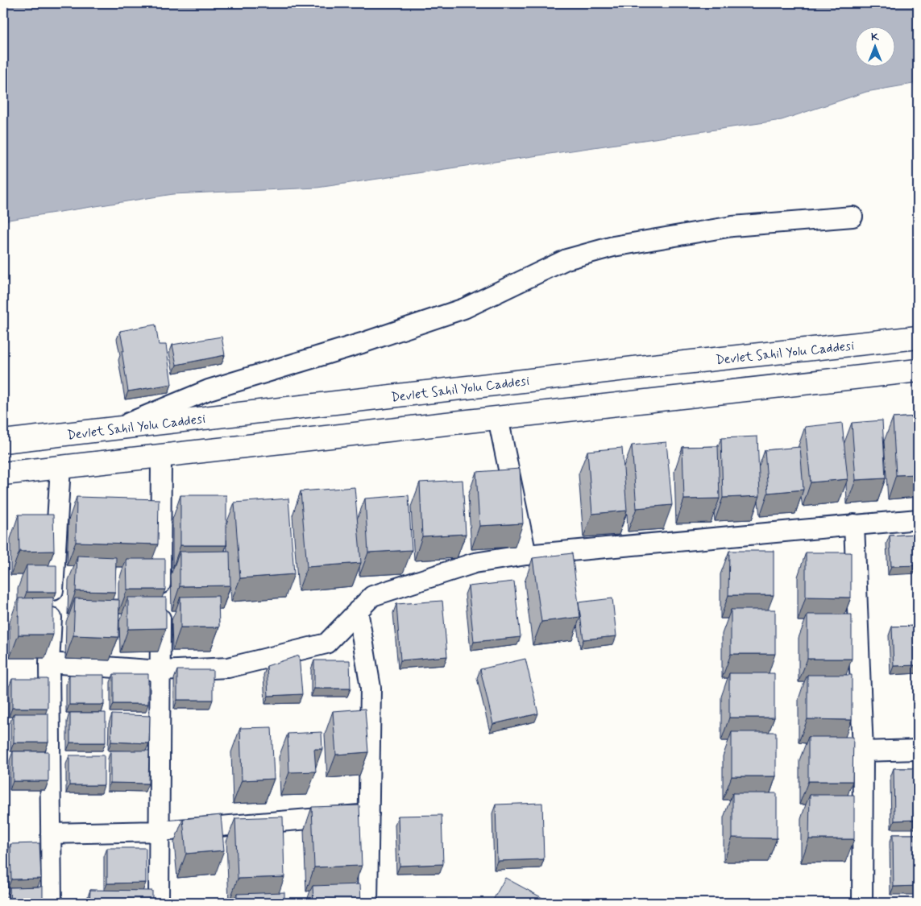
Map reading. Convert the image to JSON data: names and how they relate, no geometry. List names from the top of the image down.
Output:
{
  "streets": {
    "main road": ["Devlet Sahil Yolu Caddesi"]
  },
  "north": "top"
}
